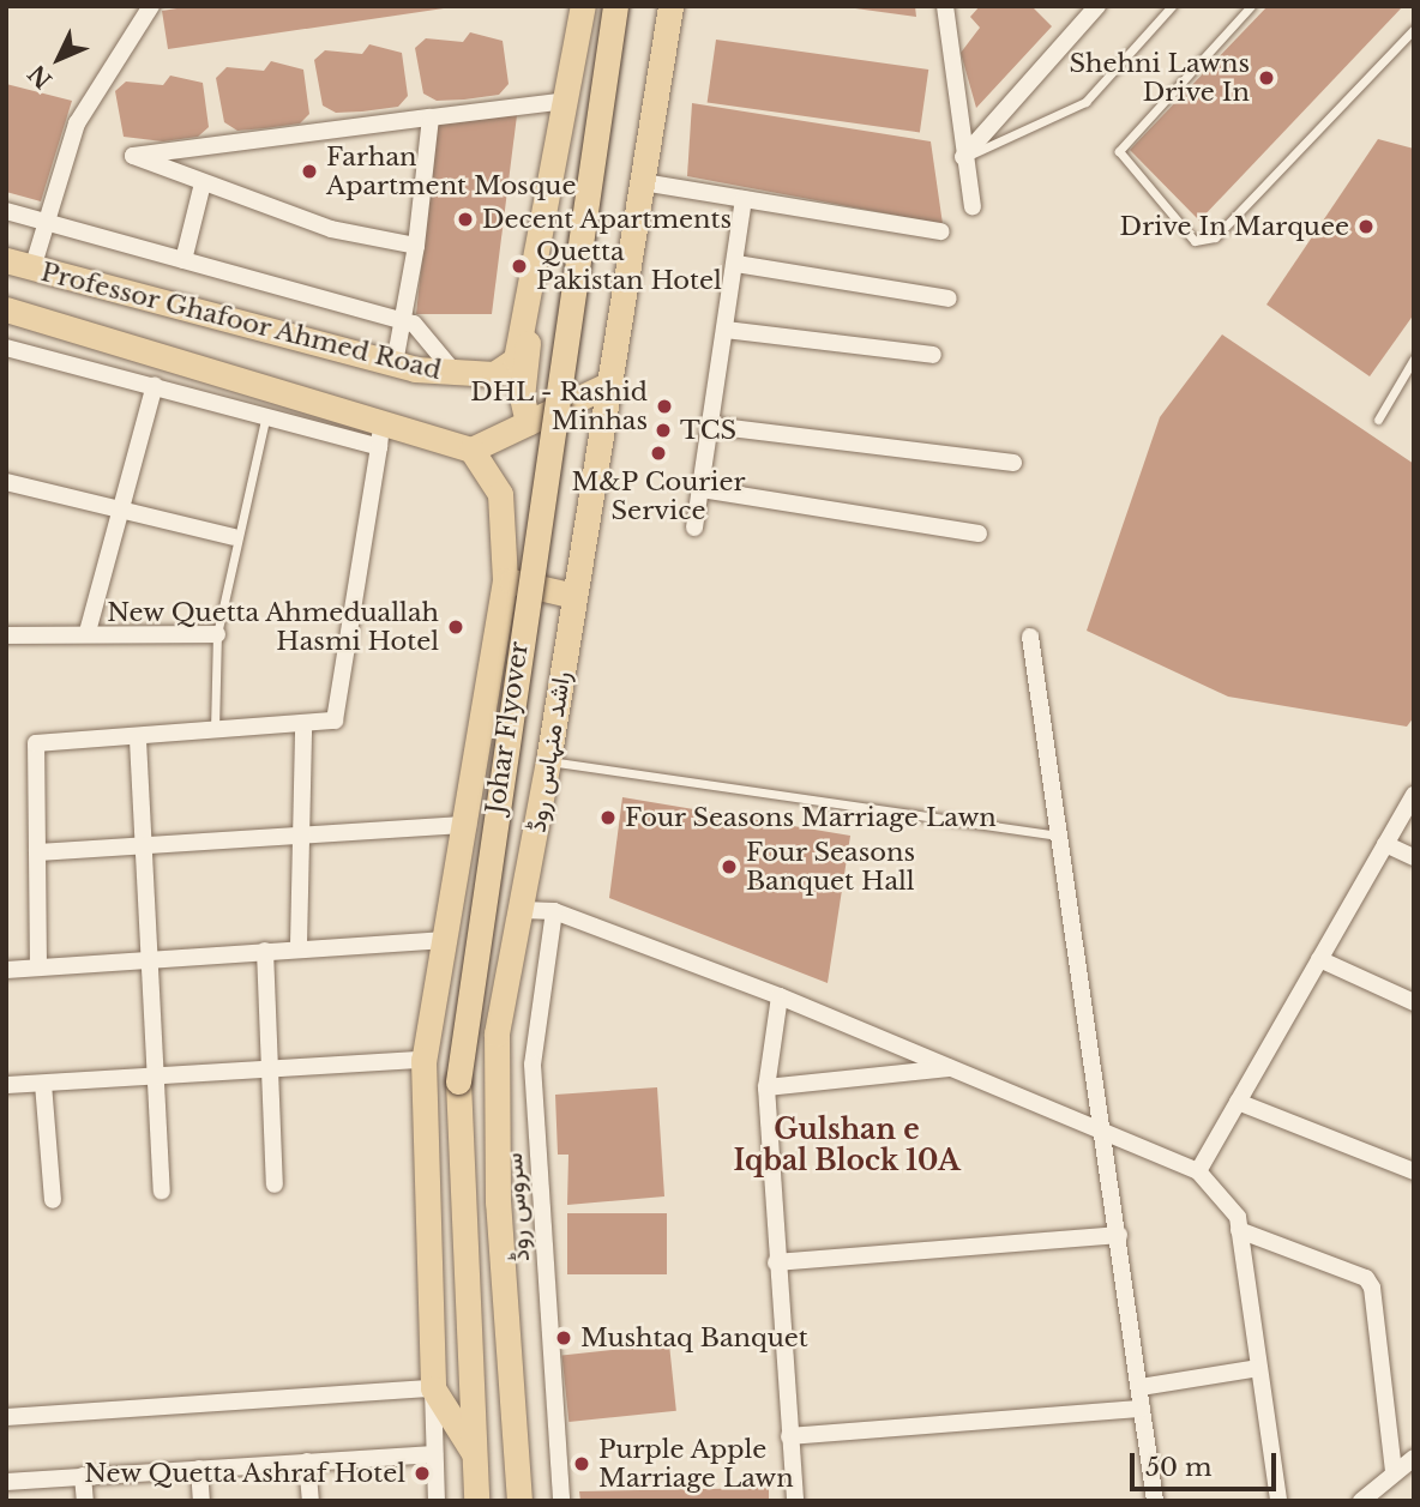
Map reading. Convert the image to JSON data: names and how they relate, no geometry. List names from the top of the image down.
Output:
{
  "streets": {
    "main road": ["Professor Ghafoor Ahmed Road", "Johar Flyover", "راشد منہاس روڈ"],
    "street": ["سروس روڈ"]
  },
  "districts": ["Gulshan e Iqbal Block 10A"],
  "places": [
    "Shehni Lawns Drive In",
    "Farhan Apartment Mosque",
    "Decent Apartments",
    "Drive In Marquee",
    "Quetta Pakistan Hotel",
    "DHL - Rashid Minhas",
    "TCS",
    "M&P Courier Service",
    "New Quetta Ahmeduallah Hasmi Hotel",
    "Four Seasons Marriage Lawn",
    "Four Seasons Banquet Hall",
    "Mushtaq Banquet",
    "Purple Apple Marriage Lawn",
    "New Quetta Ashraf Hotel"
  ],
  "scale_bar": "50 m",
  "north": "bottom left"
}
